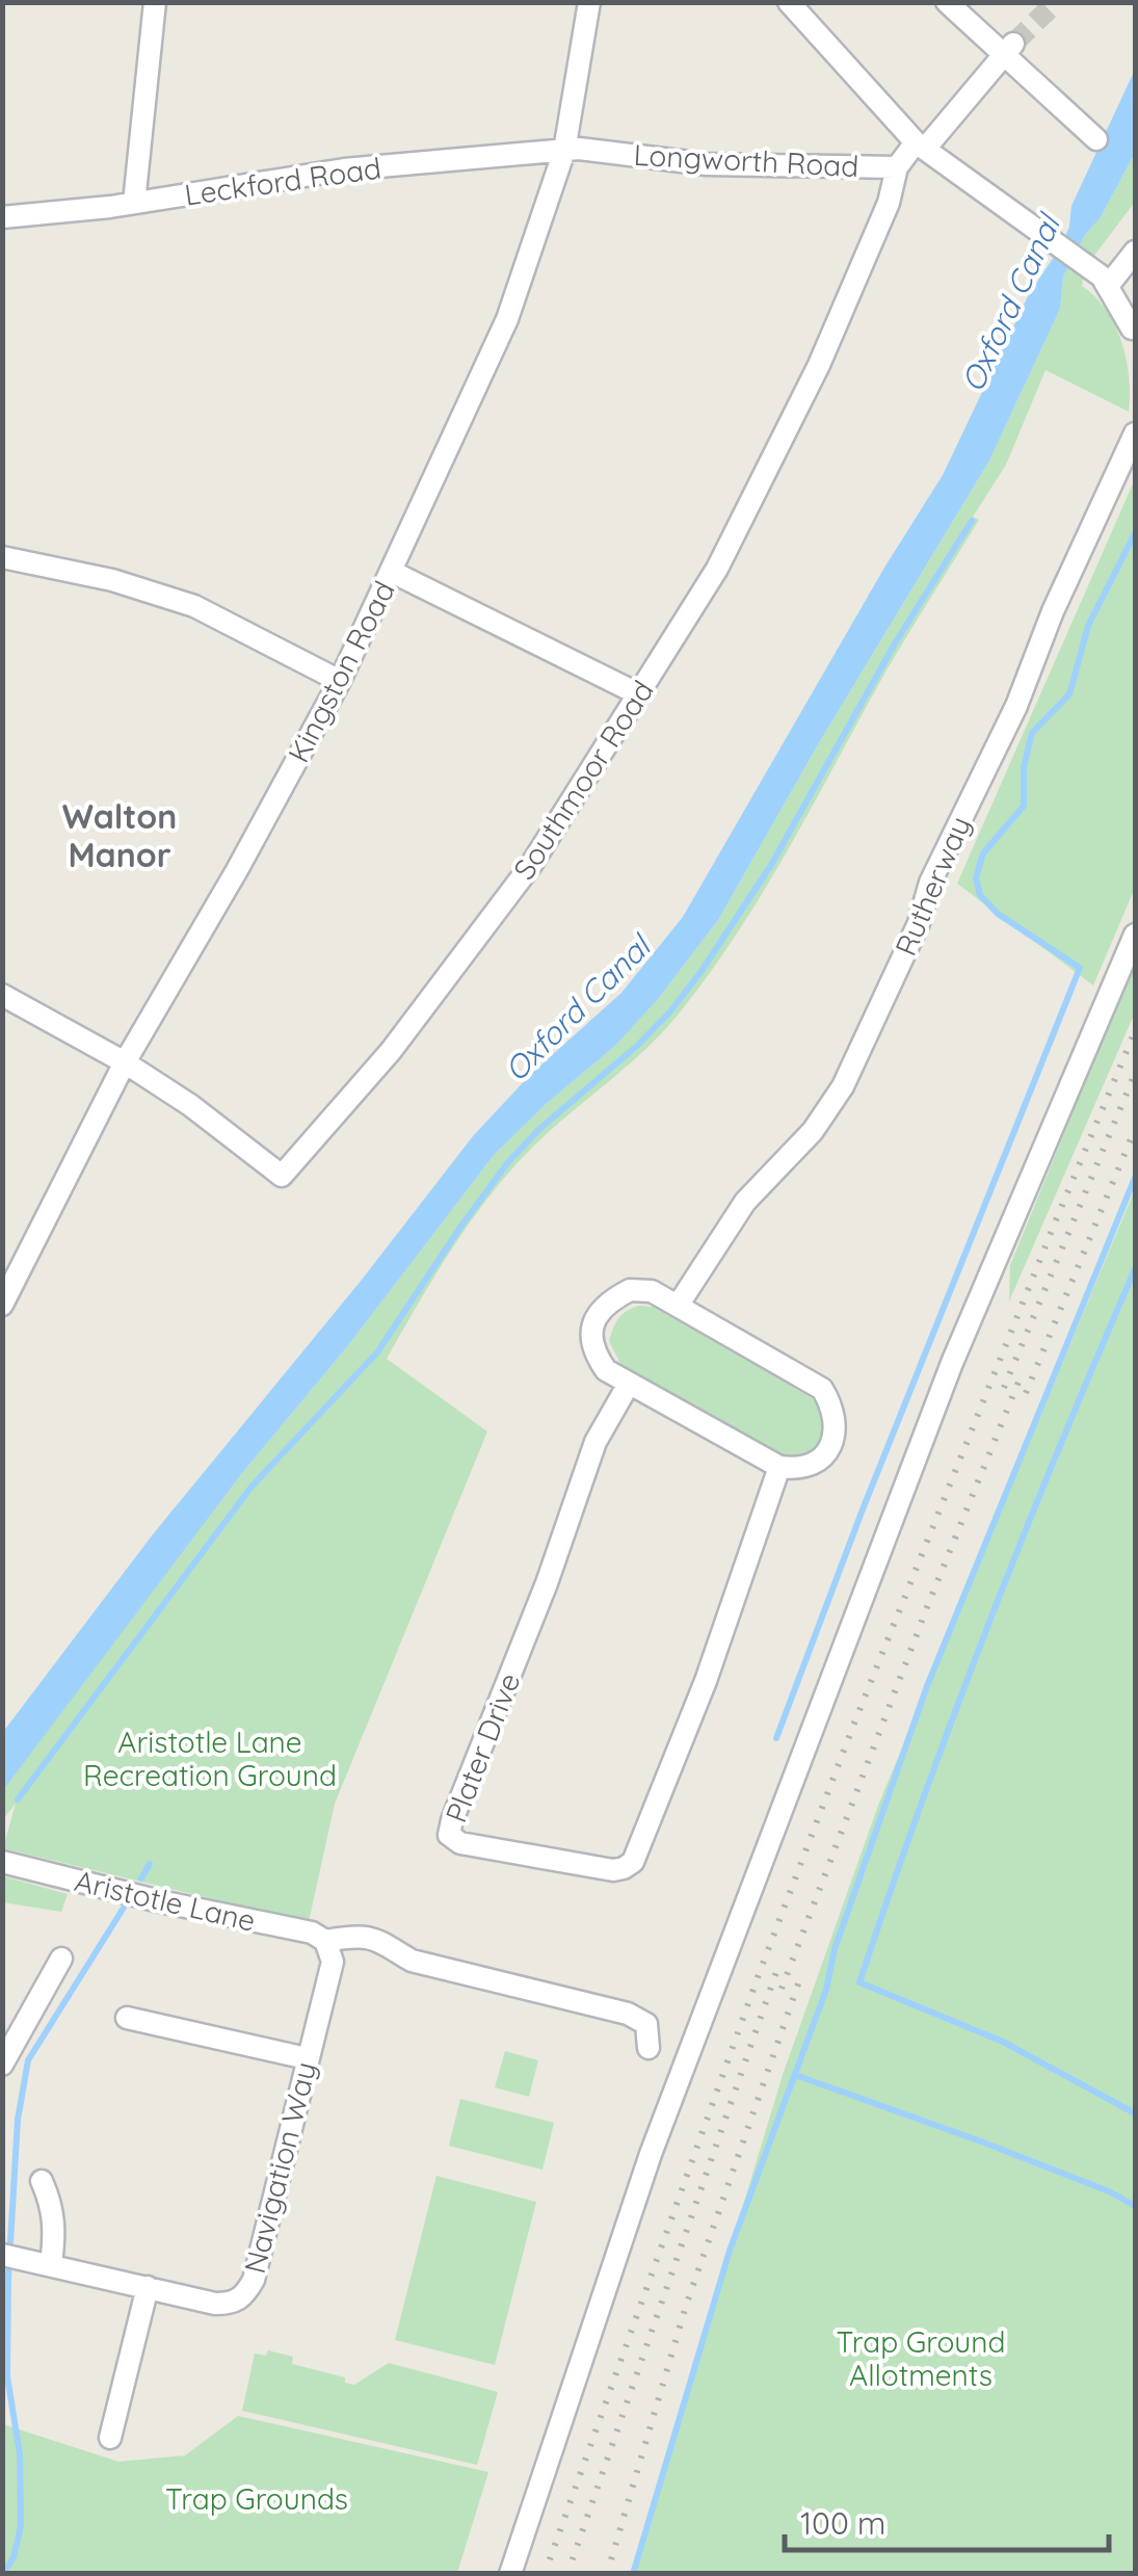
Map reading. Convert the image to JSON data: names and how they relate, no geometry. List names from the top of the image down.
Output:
{
  "streets": {
    "street": [
      "Longworth Road",
      "Leckford Road",
      "Kingston Road",
      "Southmoor Road",
      "Rutherway",
      "Plater Drive",
      "Aristotle Lane",
      "Navigation Way"
    ]
  },
  "crossings": [
    ["Longworth Road", "Leckford Road"],
    ["Longworth Road", "Kingston Road"],
    ["Longworth Road", "Southmoor Road"],
    ["Leckford Road", "Kingston Road"],
    ["Kingston Road", "Southmoor Road"],
    ["Aristotle Lane", "Navigation Way"]
  ],
  "districts": ["Walton Manor"],
  "water": ["Oxford Canal"],
  "parks": ["Aristotle Lane Recreation Ground", "Trap Ground Allotments", "Trap Grounds"],
  "scale_bar": "100 m"
}
